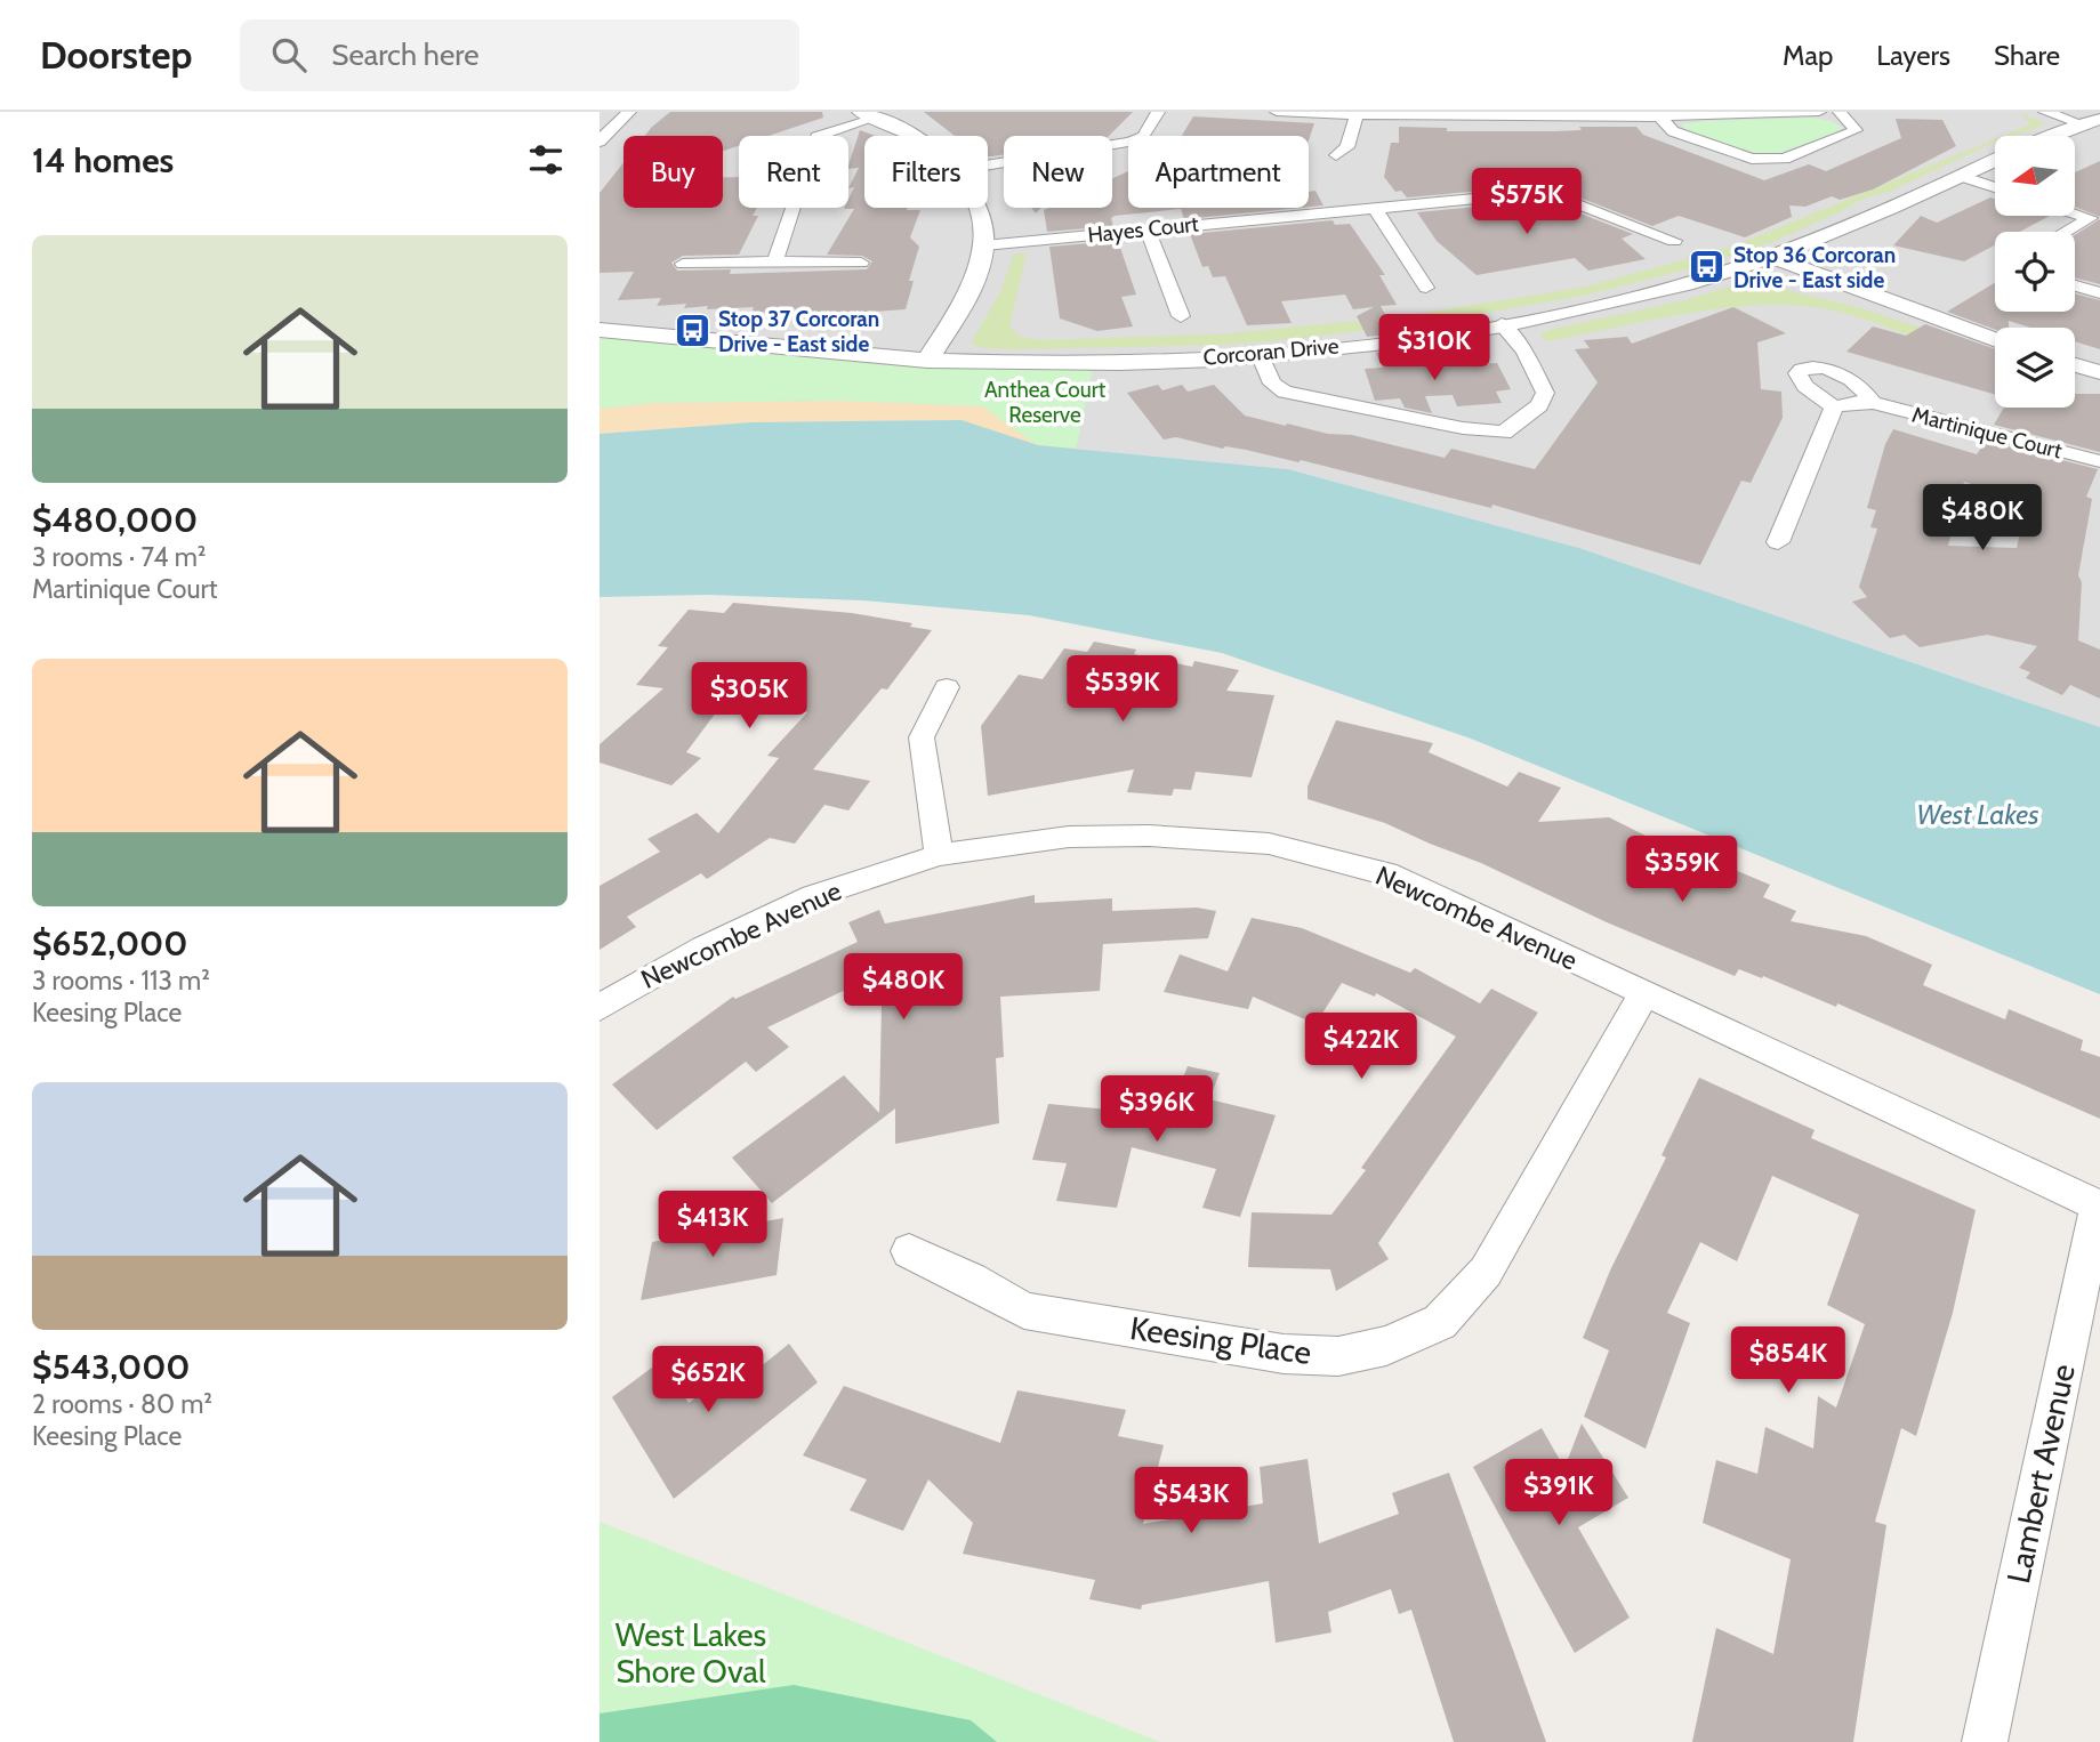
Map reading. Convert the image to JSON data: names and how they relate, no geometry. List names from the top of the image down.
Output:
{
  "streets": {
    "street": [
      "Hayes Court",
      "Corcoran Drive",
      "Martinique Court",
      "Newcombe Avenue",
      "Keesing Place",
      "Lambert Avenue"
    ]
  },
  "crossings": [
    ["Newcombe Avenue", "Keesing Place"],
    ["Newcombe Avenue", "Lambert Avenue"]
  ],
  "water": ["West Lakes"],
  "parks": ["Anthea Court Reserve", "West Lakes Shore Oval"],
  "places": {
    "bus stop": ["Stop 36 Corcoran Drive - East side", "Stop 37 Corcoran Drive - East side"]
  },
  "north": "left",
  "page": {
    "header": "Doorstep",
    "search": "Search here",
    "nav": ["Map", "Layers", "Share"],
    "heading": "14 homes",
    "chip": [
      "Buy",
      "Rent",
      "Filters",
      "New",
      "Apartment"
    ],
    "price": [
      "$575K",
      "$310K",
      "$480K",
      "$539K",
      "$305K",
      "$359K",
      "$480K",
      "$422K",
      "$396K",
      "$413K",
      "$854K",
      "$652K",
      "$391K",
      "$543K"
    ],
    "list": [
      {
        "name": "$480,000",
        "note": "3 rooms · 74 m² · Martinique Court"
      },
      {
        "name": "$652,000",
        "note": "3 rooms · 113 m² · Keesing Place"
      },
      {
        "name": "$543,000",
        "note": "2 rooms · 80 m² · Keesing Place"
      }
    ]
  }
}
